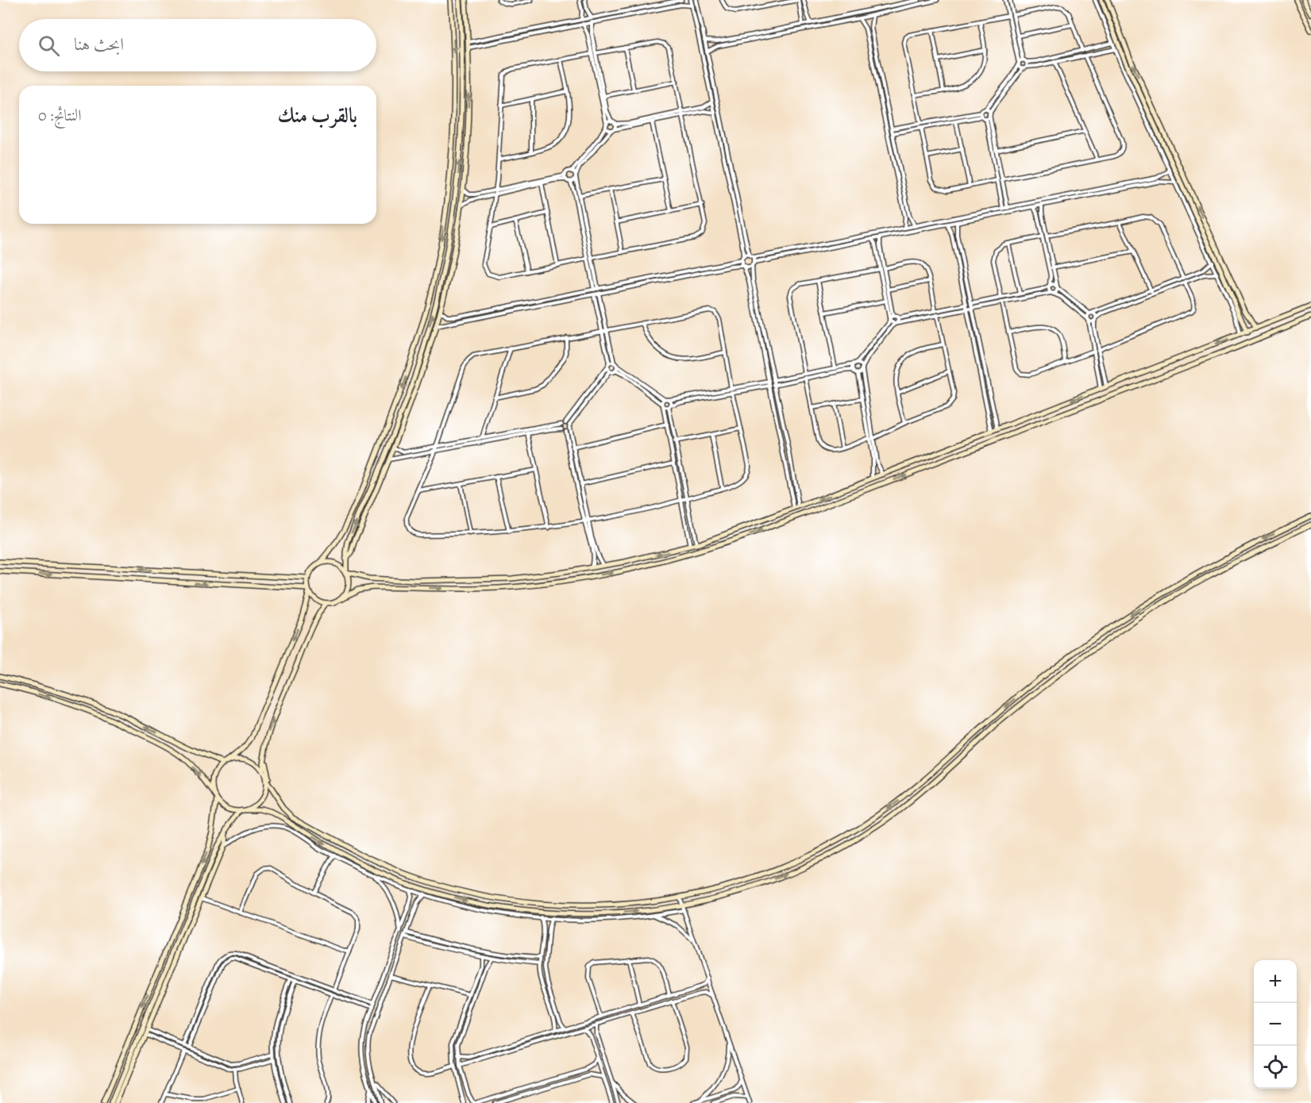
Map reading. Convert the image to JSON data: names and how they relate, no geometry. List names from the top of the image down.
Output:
{
  "page": {
    "search": "ابحث هنا",
    "heading": ["بالقرب منك", "النتائج: 0"],
    "map_buttons": ["+", "−"]
  }
}
